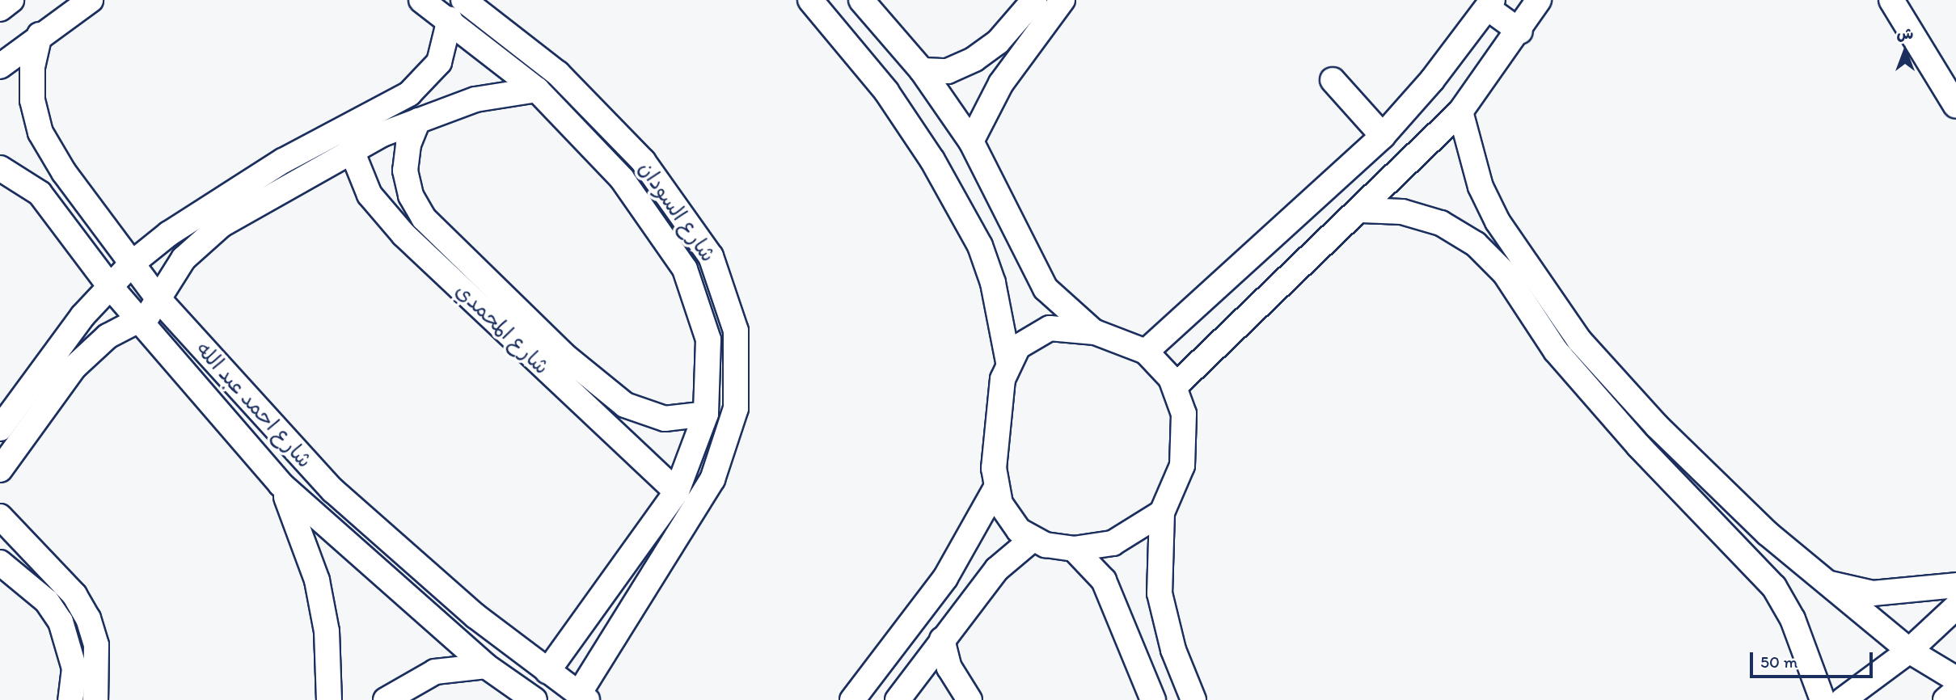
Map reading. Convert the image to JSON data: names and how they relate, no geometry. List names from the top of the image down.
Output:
{
  "streets": {
    "street": ["شارع السودان", "شارع المحمدي", "شارع احمد عبد الله"]
  },
  "crossings": [
    ["شارع السودان", "شارع المحمدي"],
    ["شارع السودان", "شارع احمد عبد الله"]
  ],
  "scale_bar": "50 m",
  "north": "top"
}
